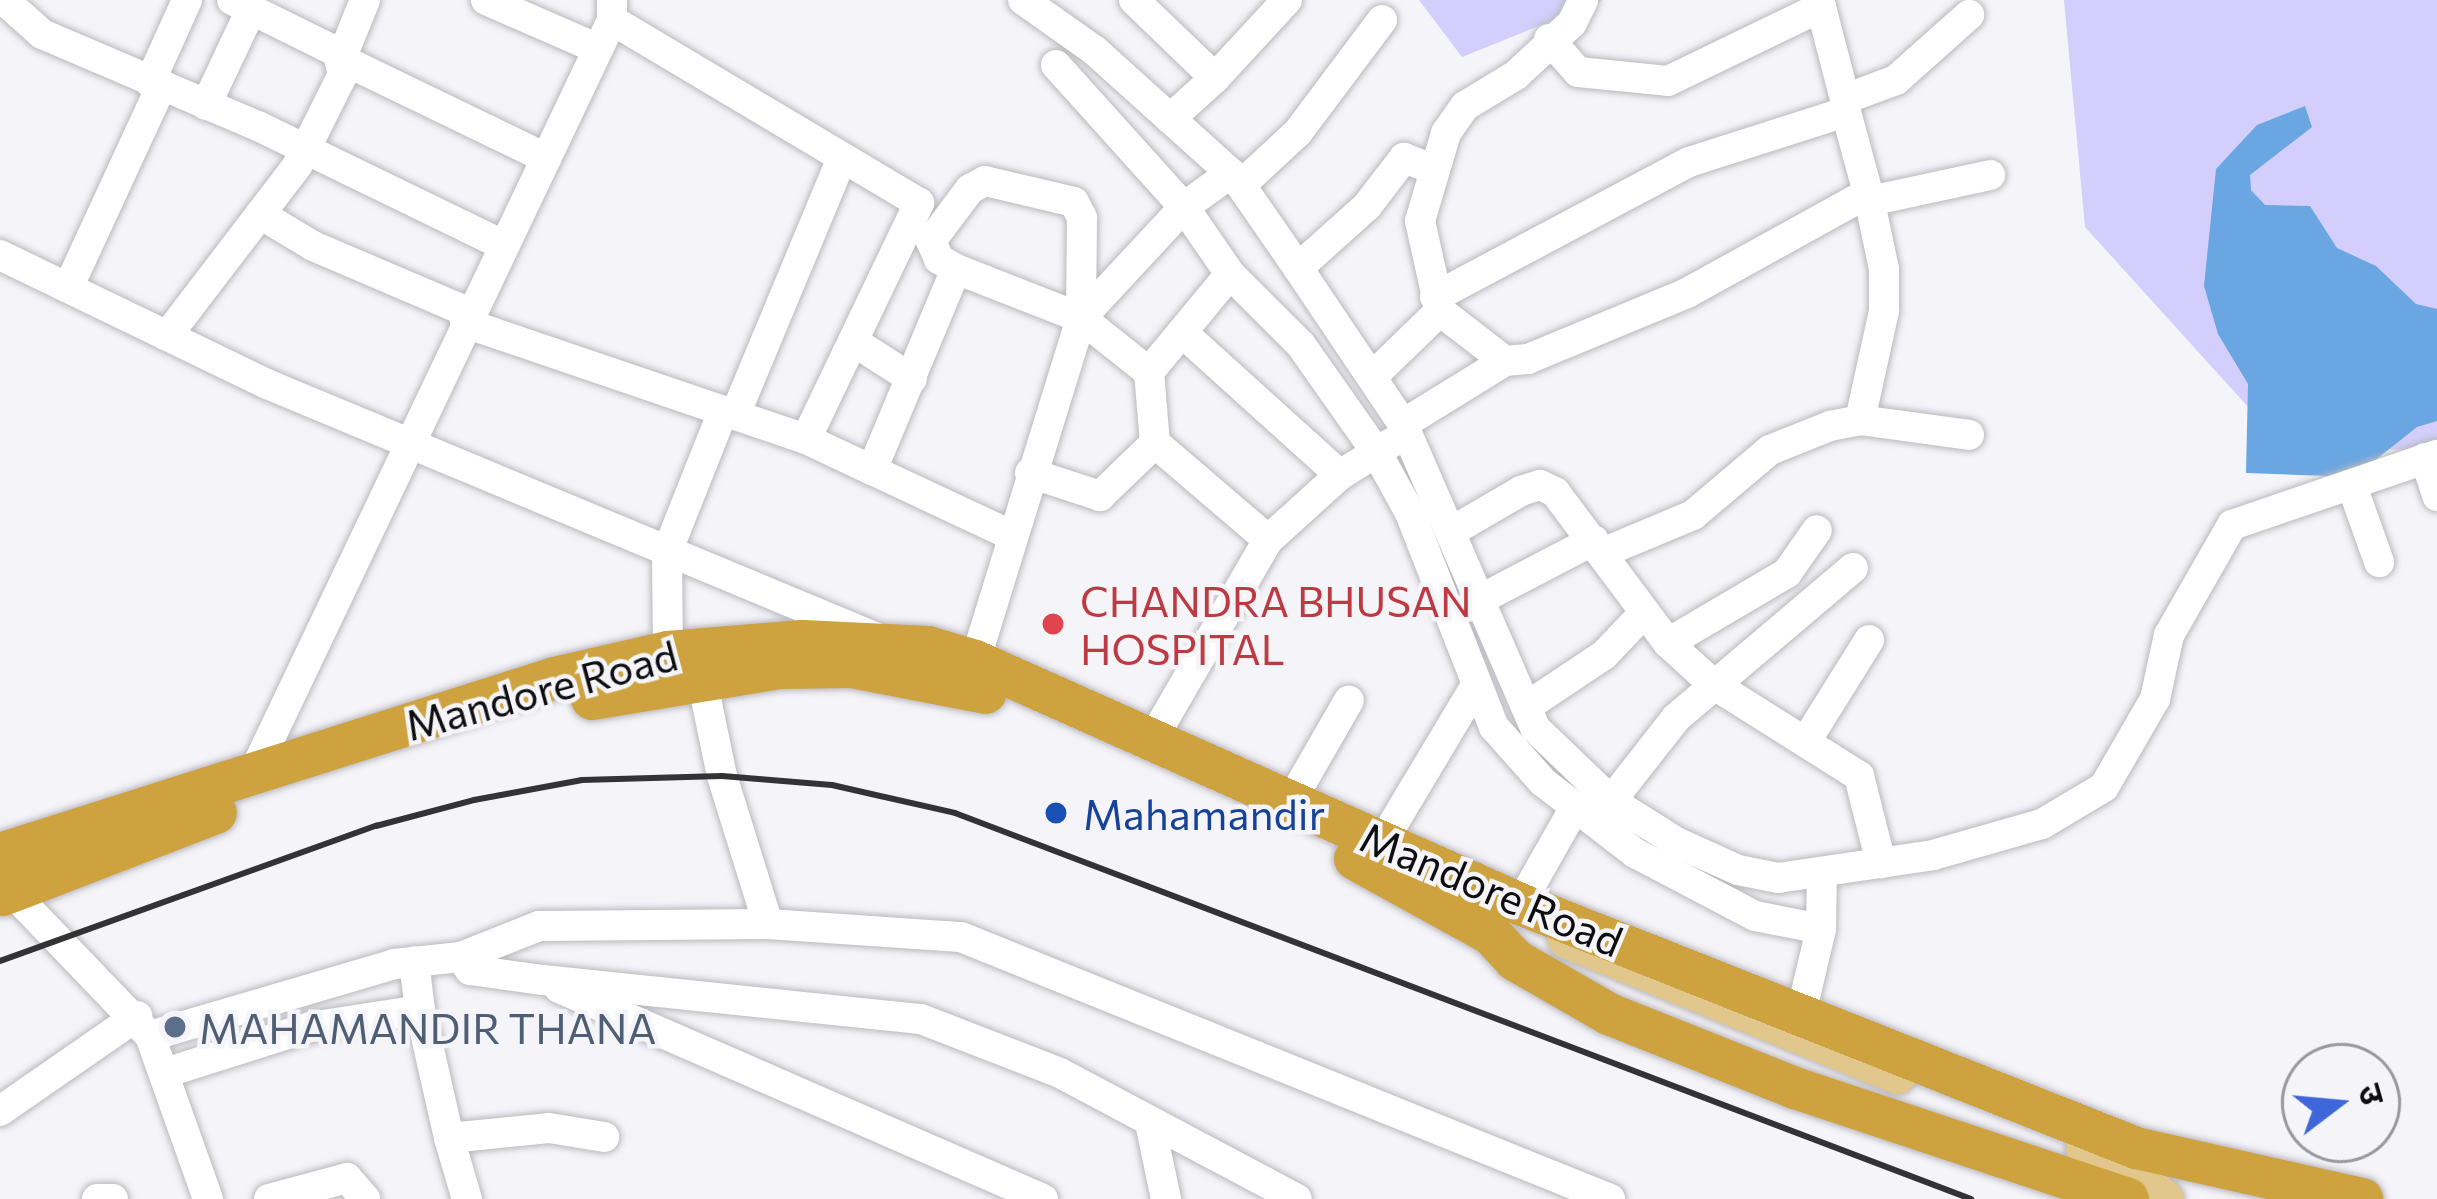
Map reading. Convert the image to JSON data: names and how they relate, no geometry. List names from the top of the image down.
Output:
{
  "streets": {
    "highway": ["Mandore Road"]
  },
  "places": ["CHANDRA BHUSAN HOSPITAL", "Mahamandir", "MAHAMANDIR THANA"],
  "north": "right"
}
